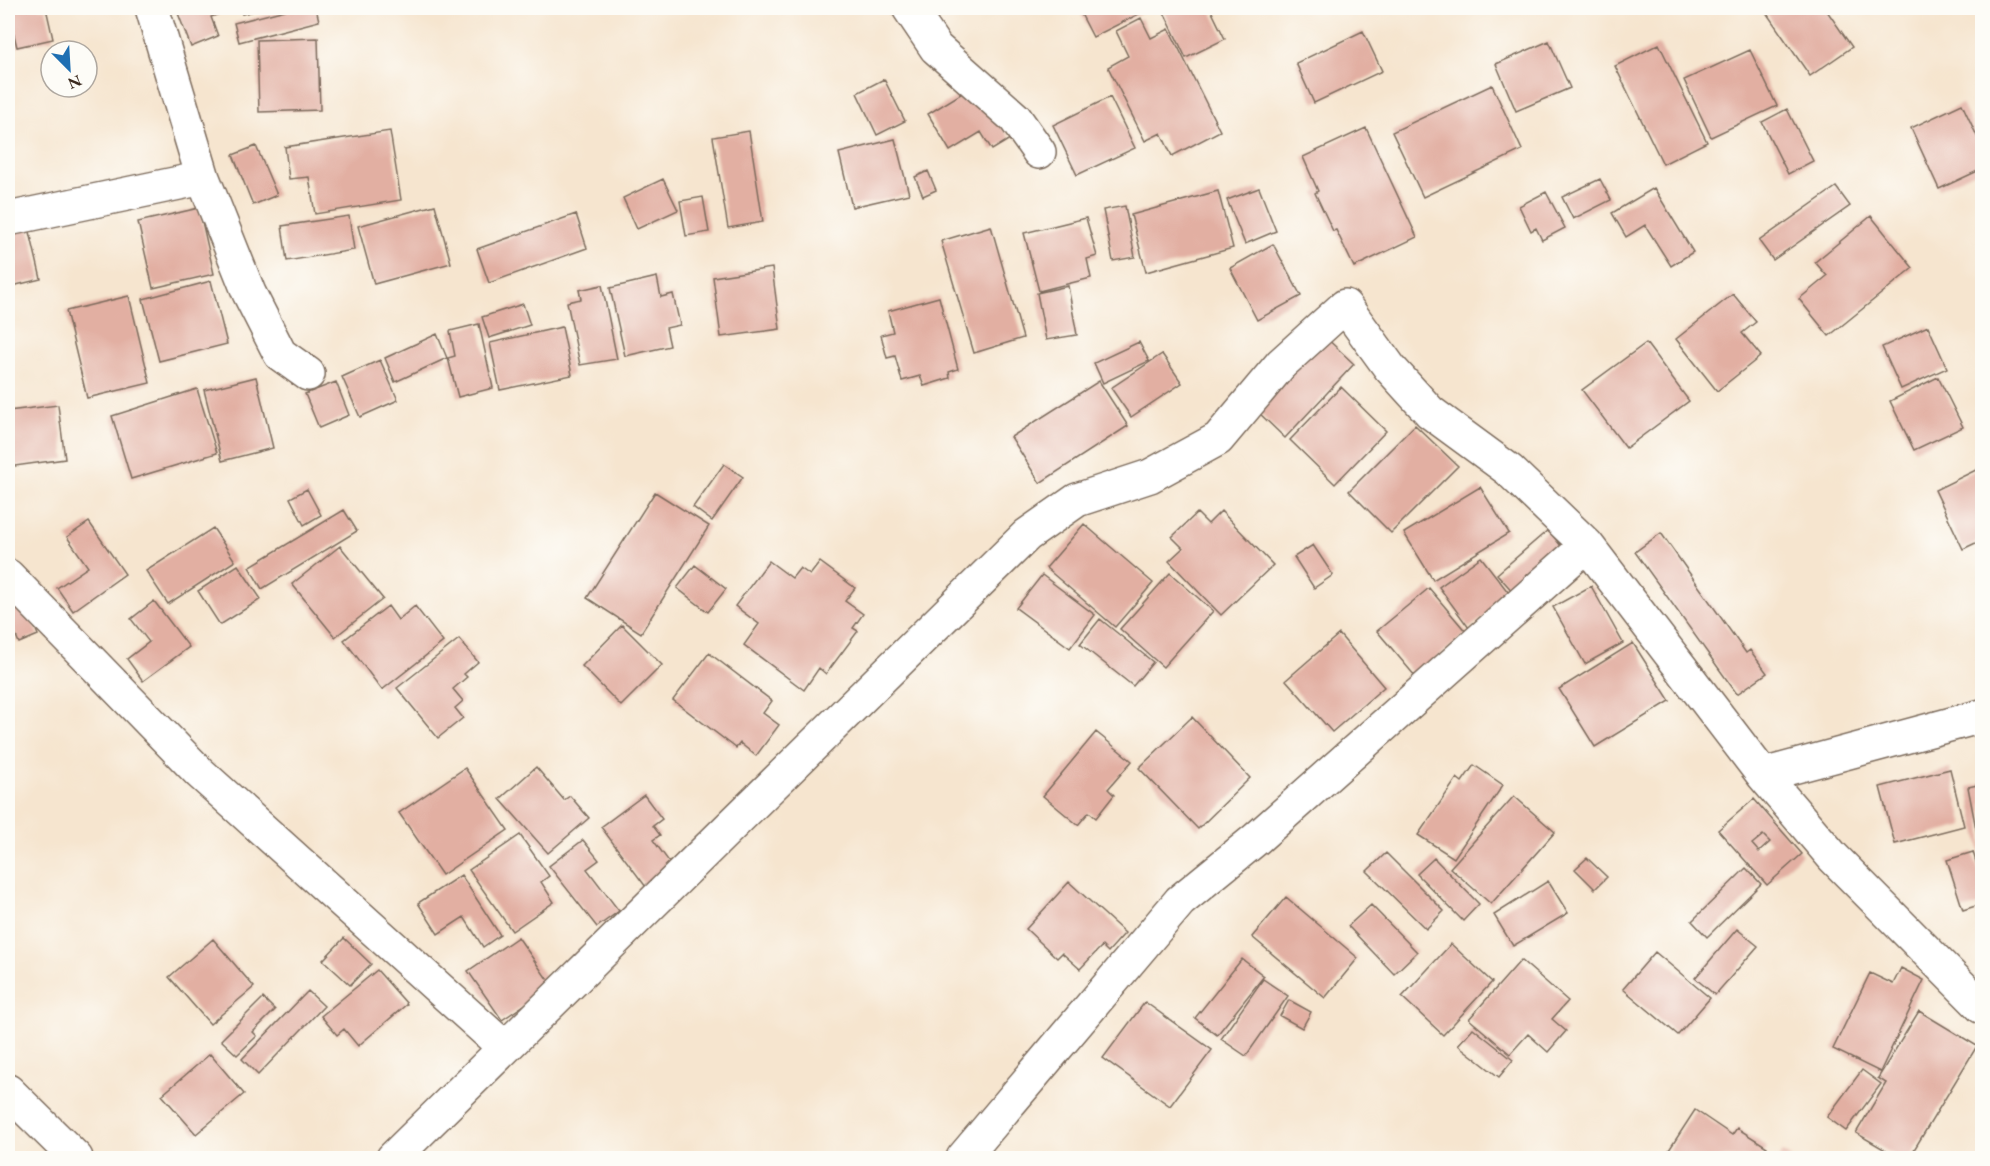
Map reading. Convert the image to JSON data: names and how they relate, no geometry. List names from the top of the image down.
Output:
{
  "north": "bottom right"
}
